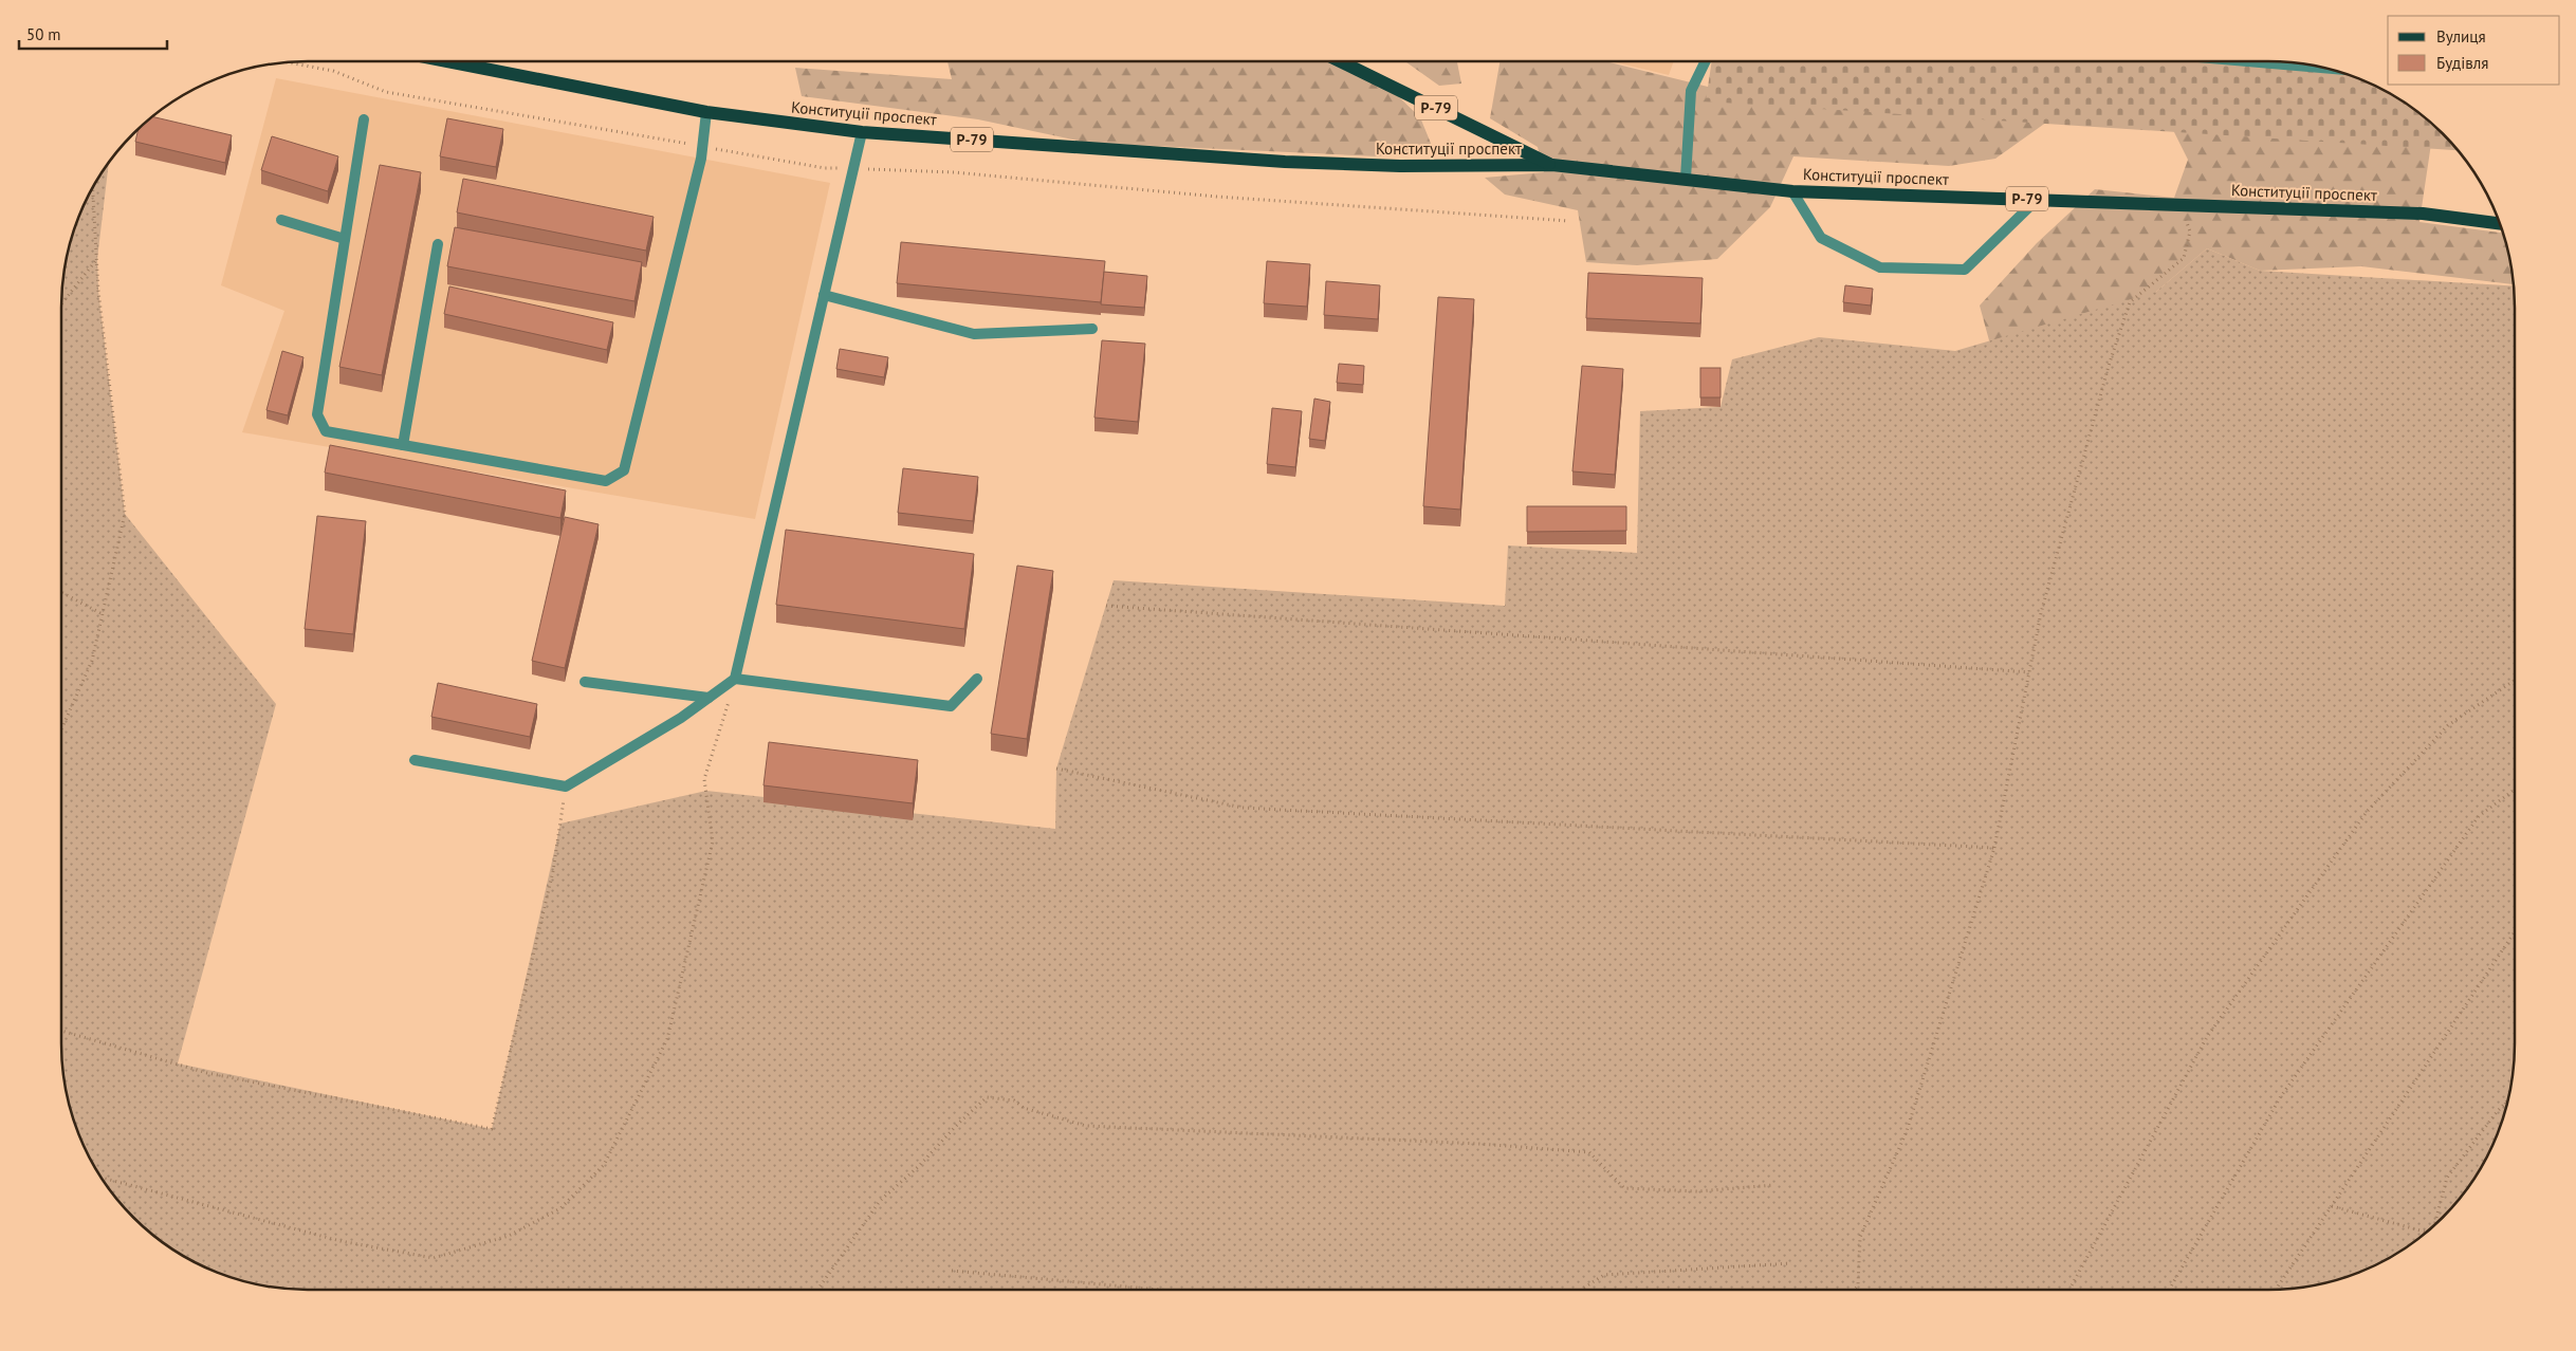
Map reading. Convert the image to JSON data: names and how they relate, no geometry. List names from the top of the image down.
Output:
{
  "streets": {
    "main road": ["Р-79", "Конституції проспект"]
  },
  "crossings": [
    ["Р-79", "Конституції проспект"]
  ],
  "legend": ["Вулиця", "Будівля"],
  "scale_bar": "50 m"
}
